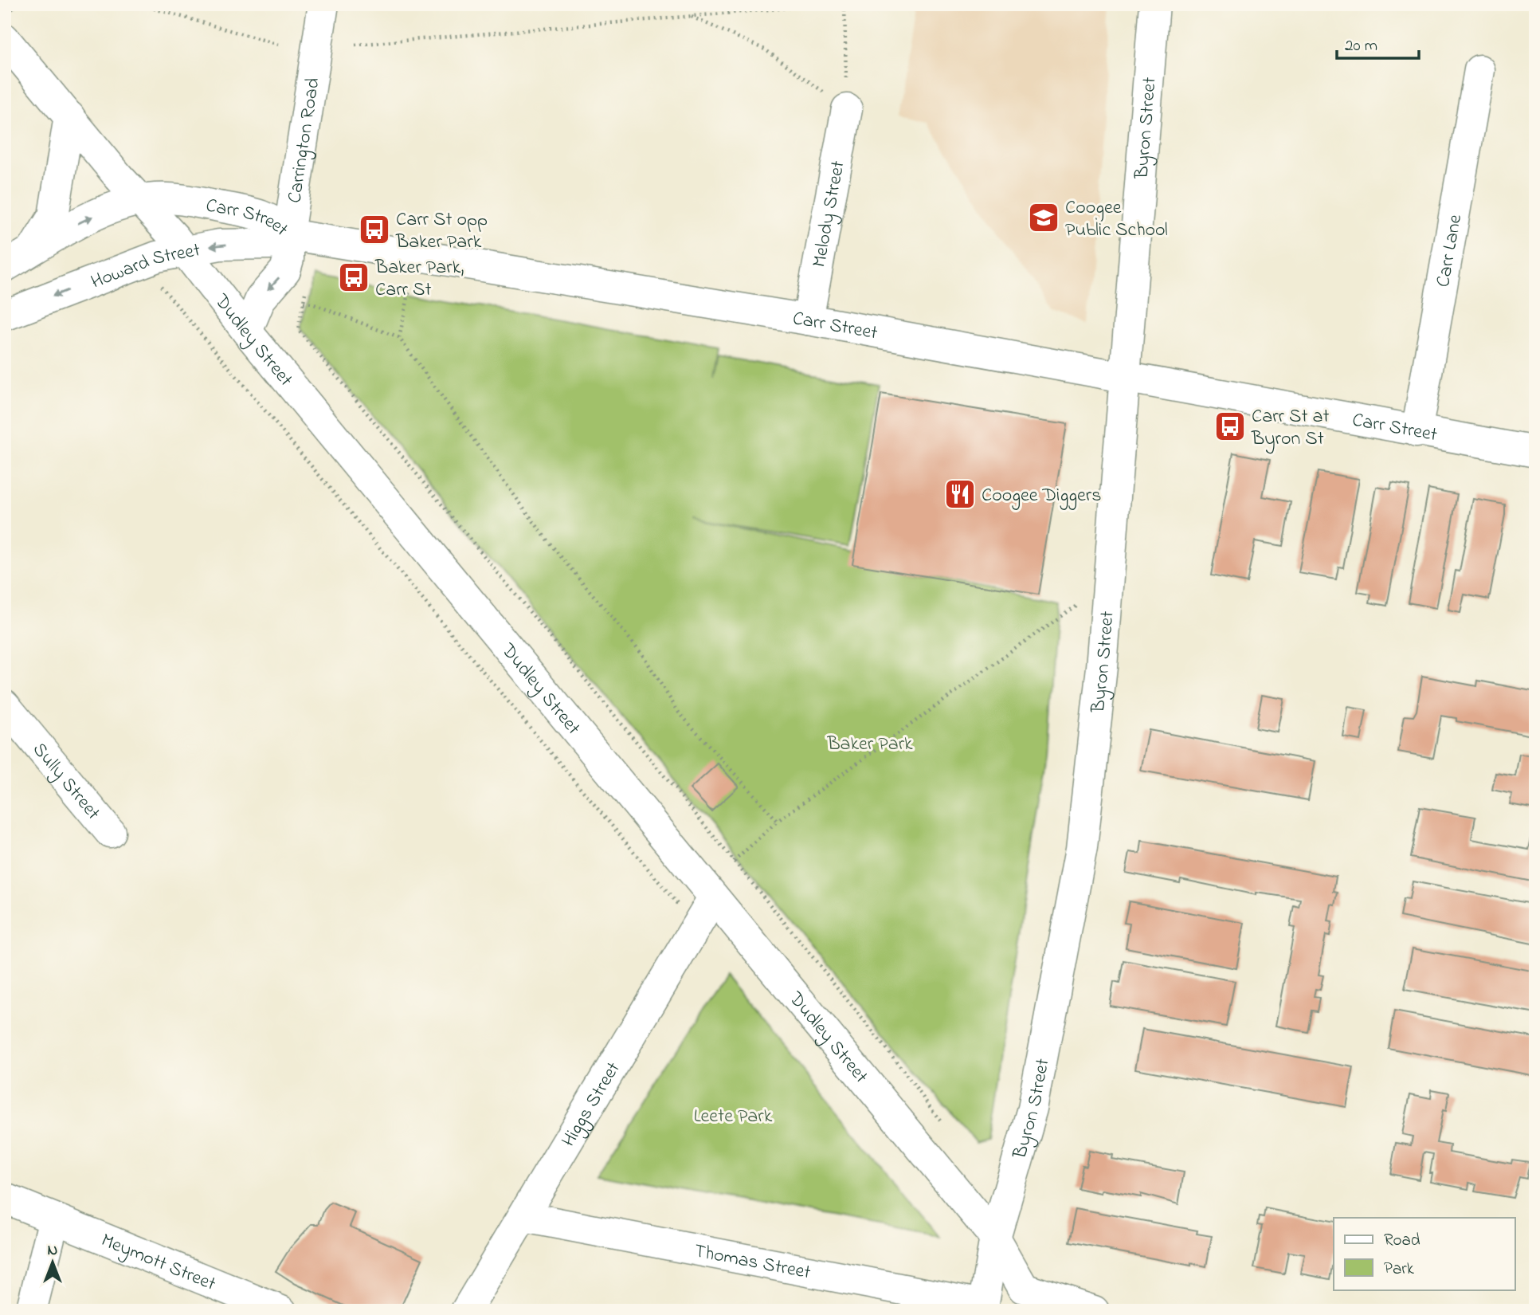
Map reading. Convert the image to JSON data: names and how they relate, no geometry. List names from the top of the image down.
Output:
{
  "streets": {
    "street": [
      "Byron Street",
      "Carrington Road",
      "Melody Street",
      "Carr Street",
      "Carr Lane",
      "Howard Street",
      "Dudley Street",
      "Sully Street",
      "Higgs Street",
      "Meymott Street",
      "Thomas Street"
    ]
  },
  "crossings": [
    ["Byron Street", "Carr Street"],
    ["Byron Street", "Dudley Street"],
    ["Byron Street", "Thomas Street"],
    ["Carrington Road", "Carr Street"],
    ["Carrington Road", "Howard Street"],
    ["Carrington Road", "Dudley Street"],
    ["Melody Street", "Carr Street"],
    ["Carr Street", "Carr Lane"],
    ["Carr Street", "Howard Street"],
    ["Carr Street", "Dudley Street"],
    ["Howard Street", "Dudley Street"],
    ["Dudley Street", "Higgs Street"],
    ["Higgs Street", "Thomas Street"]
  ],
  "parks": ["Baker Park", "Leete Park"],
  "places": {
    "school or university": ["Coogee Public School"],
    "bus stop": ["Carr St opp Baker Park", "Baker Park, Carr St", "Carr St at Byron St"],
    "restaurant": ["Coogee Diggers"]
  },
  "legend": ["Road", "Park"],
  "scale_bar": "20 m",
  "north": "top"
}
